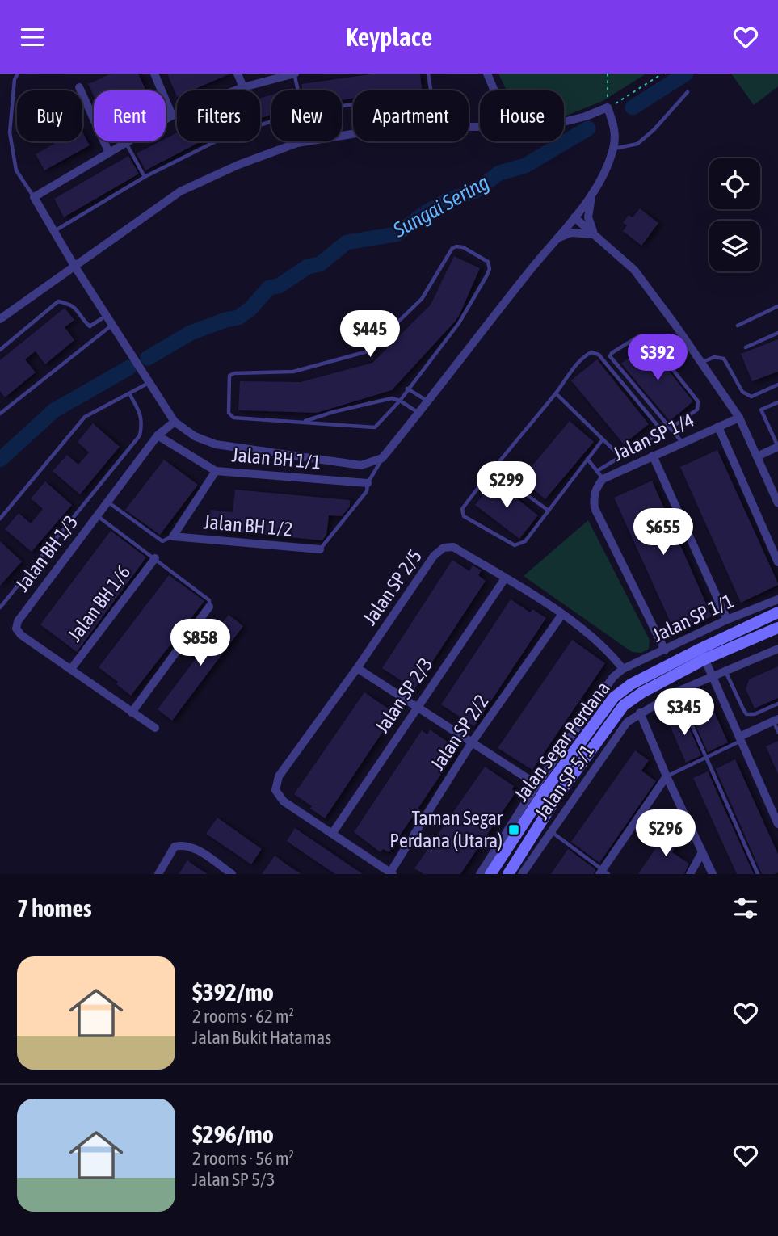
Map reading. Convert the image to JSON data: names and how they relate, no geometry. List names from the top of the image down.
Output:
{
  "streets": {
    "street": [
      "Jalan SP 1/4",
      "Jalan BH 1/1",
      "Jalan BH 1/2",
      "Jalan BH 1/3",
      "Jalan SP 2/5",
      "Jalan BH 1/6",
      "Jalan SP 1/1",
      "Jalan SP 2/3",
      "Jalan SP 2/2",
      "Jalan Segar Perdana",
      "Jalan SP 5/1"
    ]
  },
  "crossings": [
    ["Jalan SP 1/4", "Jalan SP 1/1"],
    ["Jalan BH 1/1", "Jalan BH 1/3"],
    ["Jalan BH 1/3", "Jalan BH 1/6"],
    ["Jalan SP 2/5", "Jalan SP 1/1"],
    ["Jalan SP 2/5", "Jalan SP 2/3"],
    ["Jalan SP 2/5", "Jalan SP 2/2"]
  ],
  "water": ["Sungai Sering"],
  "places": {
    "transit": ["Taman Segar Perdana (Utara)"]
  },
  "page": {
    "header": "Keyplace",
    "chip": [
      "Buy",
      "Rent",
      "Filters",
      "New",
      "Apartment",
      "House"
    ],
    "price": [
      "$445",
      "$392",
      "$299",
      "$655",
      "$858",
      "$345",
      "$296"
    ],
    "heading": "7 homes",
    "list": [
      {
        "name": "$392/mo",
        "note": "2 rooms · 62 m² · Jalan Bukit Hatamas"
      },
      {
        "name": "$296/mo",
        "note": "2 rooms · 56 m² · Jalan SP 5/3"
      }
    ]
  }
}
